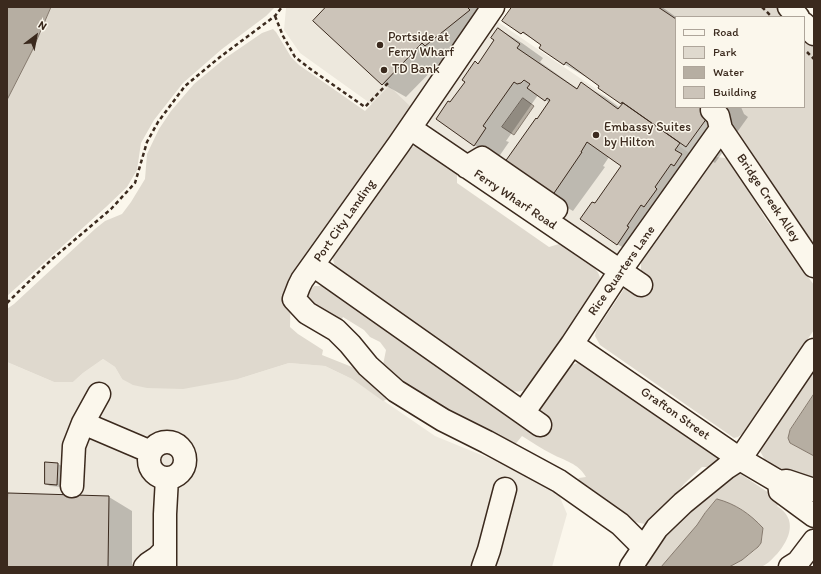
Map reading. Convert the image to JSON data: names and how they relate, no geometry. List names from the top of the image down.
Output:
{
  "streets": {
    "main road": [
      "Bridge Creek Alley",
      "Ferry Wharf Road",
      "Port City Landing",
      "Rice Quarters Lane",
      "Grafton Street"
    ]
  },
  "crossings": [
    ["Bridge Creek Alley", "Rice Quarters Lane"],
    ["Ferry Wharf Road", "Port City Landing"],
    ["Ferry Wharf Road", "Rice Quarters Lane"],
    ["Port City Landing", "Rice Quarters Lane"],
    ["Rice Quarters Lane", "Grafton Street"]
  ],
  "places": ["Portside at Ferry Wharf", "TD Bank", "Embassy Suites by Hilton"],
  "legend": [
    "Road",
    "Park",
    "Water",
    "Building"
  ],
  "north": "top right"
}
